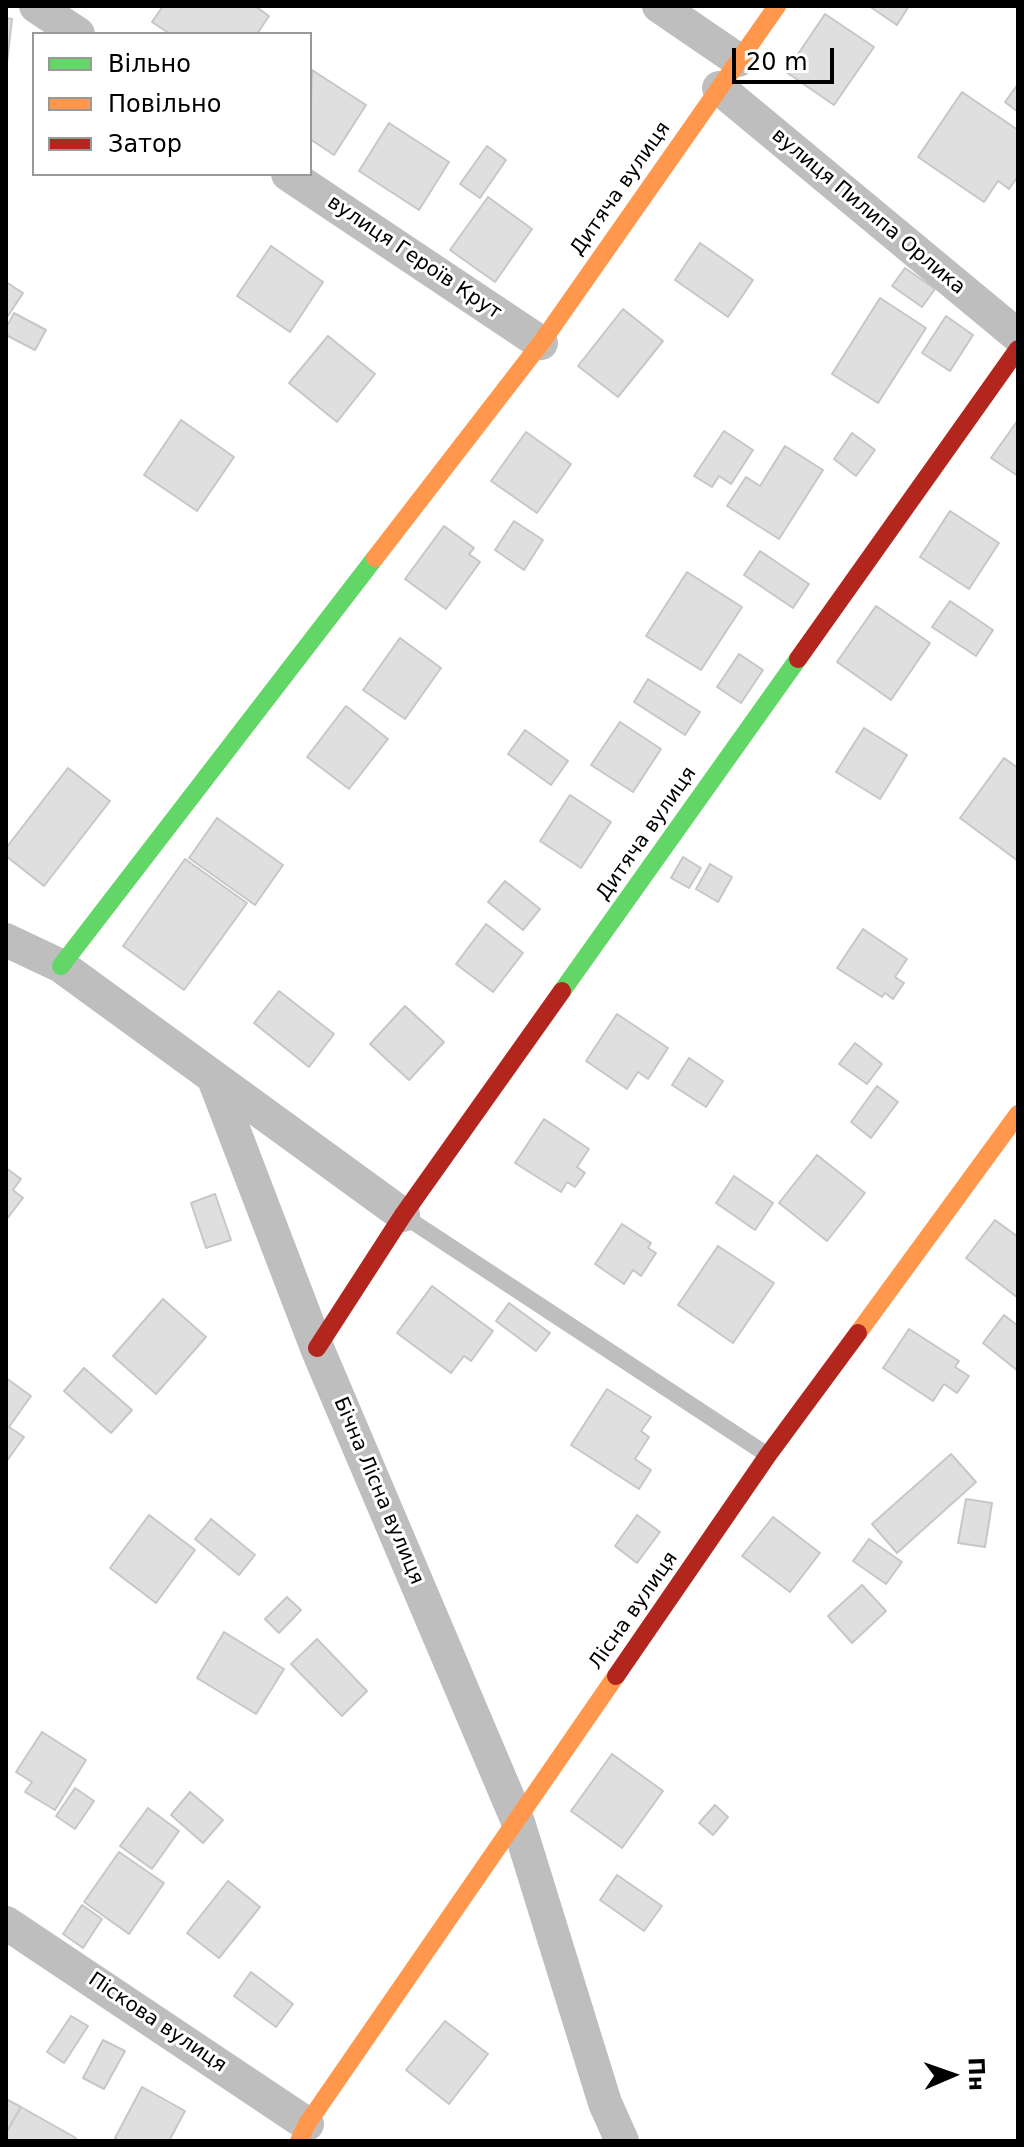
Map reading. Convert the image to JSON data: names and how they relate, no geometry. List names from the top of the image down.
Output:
{
  "streets": {
    "street": [
      "Дитяча вулиця",
      "вулиця Пилипа Орлика",
      "вулиця Героїв Крут",
      "Бічна Лісна вулиця",
      "Лісна вулиця",
      "Піскова вулиця"
    ]
  },
  "crossings": [
    ["Дитяча вулиця", "вулиця Пилипа Орлика"],
    ["Дитяча вулиця", "вулиця Героїв Крут"],
    ["Дитяча вулиця", "Бічна Лісна вулиця"],
    ["Бічна Лісна вулиця", "Лісна вулиця"],
    ["Лісна вулиця", "Піскова вулиця"]
  ],
  "legend": ["Вільно", "Повільно", "Затор"],
  "scale_bar": "20 m",
  "north": "right"
}
